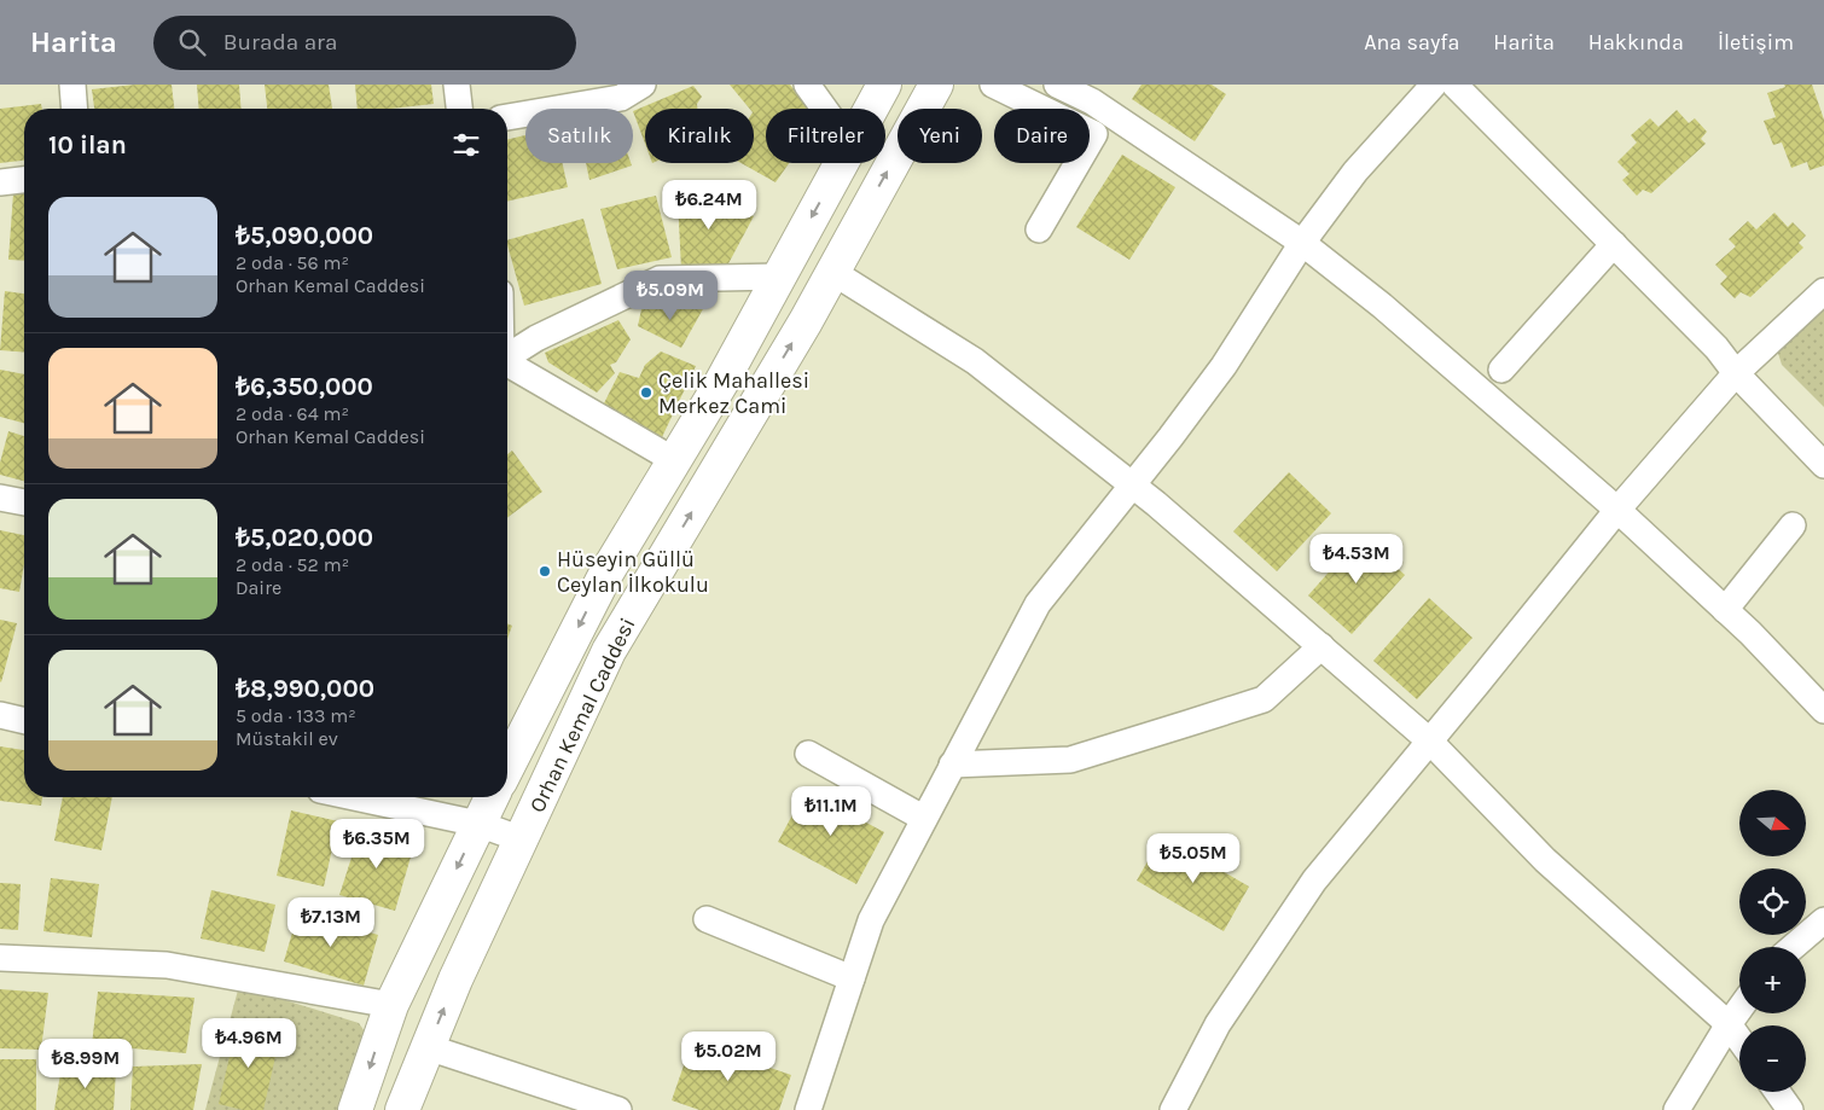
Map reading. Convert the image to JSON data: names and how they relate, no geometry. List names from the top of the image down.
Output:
{
  "streets": {
    "main road": ["Orhan Kemal Caddesi"]
  },
  "places": ["Çelik Mahallesi Merkez Cami", "Hüseyin Güllü Ceylan İlkokulu"],
  "north": "right",
  "page": {
    "header": "Harita",
    "search": "Burada ara",
    "nav": [
      "Ana sayfa",
      "Harita",
      "Hakkında",
      "İletişim"
    ],
    "chip": [
      "Satılık",
      "Kiralık",
      "Filtreler",
      "Yeni",
      "Daire"
    ],
    "heading": "10 ilan",
    "price": [
      "₺6.24M",
      "₺5.09M",
      "₺4.53M",
      "₺11.1M",
      "₺6.35M",
      "₺5.05M",
      "₺7.13M",
      "₺4.96M",
      "₺5.02M",
      "₺8.99M"
    ],
    "list": [
      {
        "name": "₺5,090,000",
        "note": "2 oda · 56 m² · Orhan Kemal Caddesi"
      },
      {
        "name": "₺6,350,000",
        "note": "2 oda · 64 m² · Orhan Kemal Caddesi"
      },
      {
        "name": "₺5,020,000",
        "note": "2 oda · 52 m² · Daire"
      },
      {
        "name": "₺8,990,000",
        "note": "5 oda · 133 m² · Müstakil ev"
      }
    ],
    "map_buttons": ["+", "−"]
  }
}
